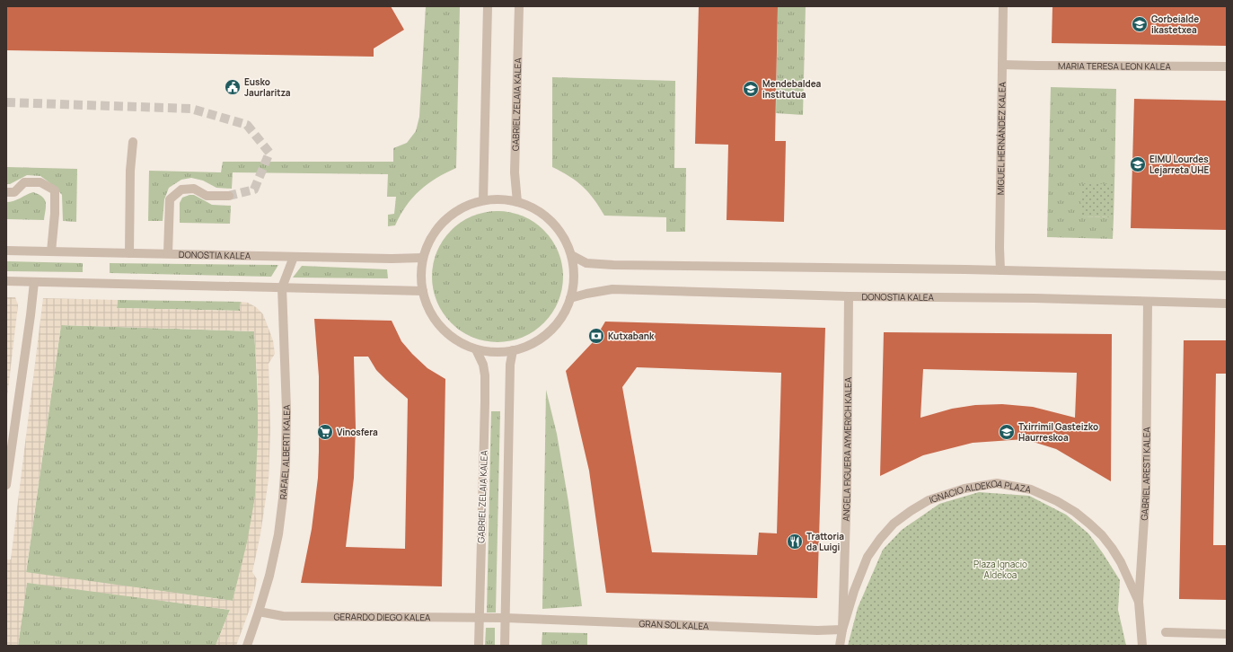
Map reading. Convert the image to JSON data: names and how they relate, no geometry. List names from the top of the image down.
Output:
{
  "streets": {
    "street": [
      "MARIA TERESA LEON KALEA",
      "GABRIEL ZELAIA KALEA",
      "MIGUEL HERNÁNDEZ KALEA",
      "DONOSTIA KALEA",
      "ANGELA FIGUERA AYMERICH KALEA",
      "RAFAEL ALBERTI KALEA",
      "GABRIEL ARESTI KALEA",
      "IGNACIO ALDEKOA PLAZA",
      "GERARDO DIEGO KALEA",
      "GRAN SOL KALEA"
    ]
  },
  "crossings": [
    ["MARIA TERESA LEON KALEA", "MIGUEL HERNÁNDEZ KALEA"],
    ["GABRIEL ZELAIA KALEA", "GERARDO DIEGO KALEA"],
    ["DONOSTIA KALEA", "ANGELA FIGUERA AYMERICH KALEA"],
    ["DONOSTIA KALEA", "RAFAEL ALBERTI KALEA"],
    ["DONOSTIA KALEA", "GABRIEL ARESTI KALEA"],
    ["ANGELA FIGUERA AYMERICH KALEA", "IGNACIO ALDEKOA PLAZA"],
    ["ANGELA FIGUERA AYMERICH KALEA", "GRAN SOL KALEA"],
    ["RAFAEL ALBERTI KALEA", "GERARDO DIEGO KALEA"],
    ["GABRIEL ARESTI KALEA", "IGNACIO ALDEKOA PLAZA"],
    ["IGNACIO ALDEKOA PLAZA", "GRAN SOL KALEA"],
    ["GERARDO DIEGO KALEA", "GRAN SOL KALEA"]
  ],
  "parks": ["Plaza Ignacio Aldekoa"],
  "places": {
    "school or university": [
      "Gorbeialde ikastetxea",
      "Mendebaldea institutua",
      "EIMU Lourdes Lejarreta UHE",
      "Txirrimil Gasteizko Haurreskoa"
    ],
    "public building": ["Eusko Jaurlaritza"],
    "bank": ["Kutxabank"],
    "supermarket": ["Vinosfera"],
    "restaurant": ["Trattoria da Luigi"]
  }
}
